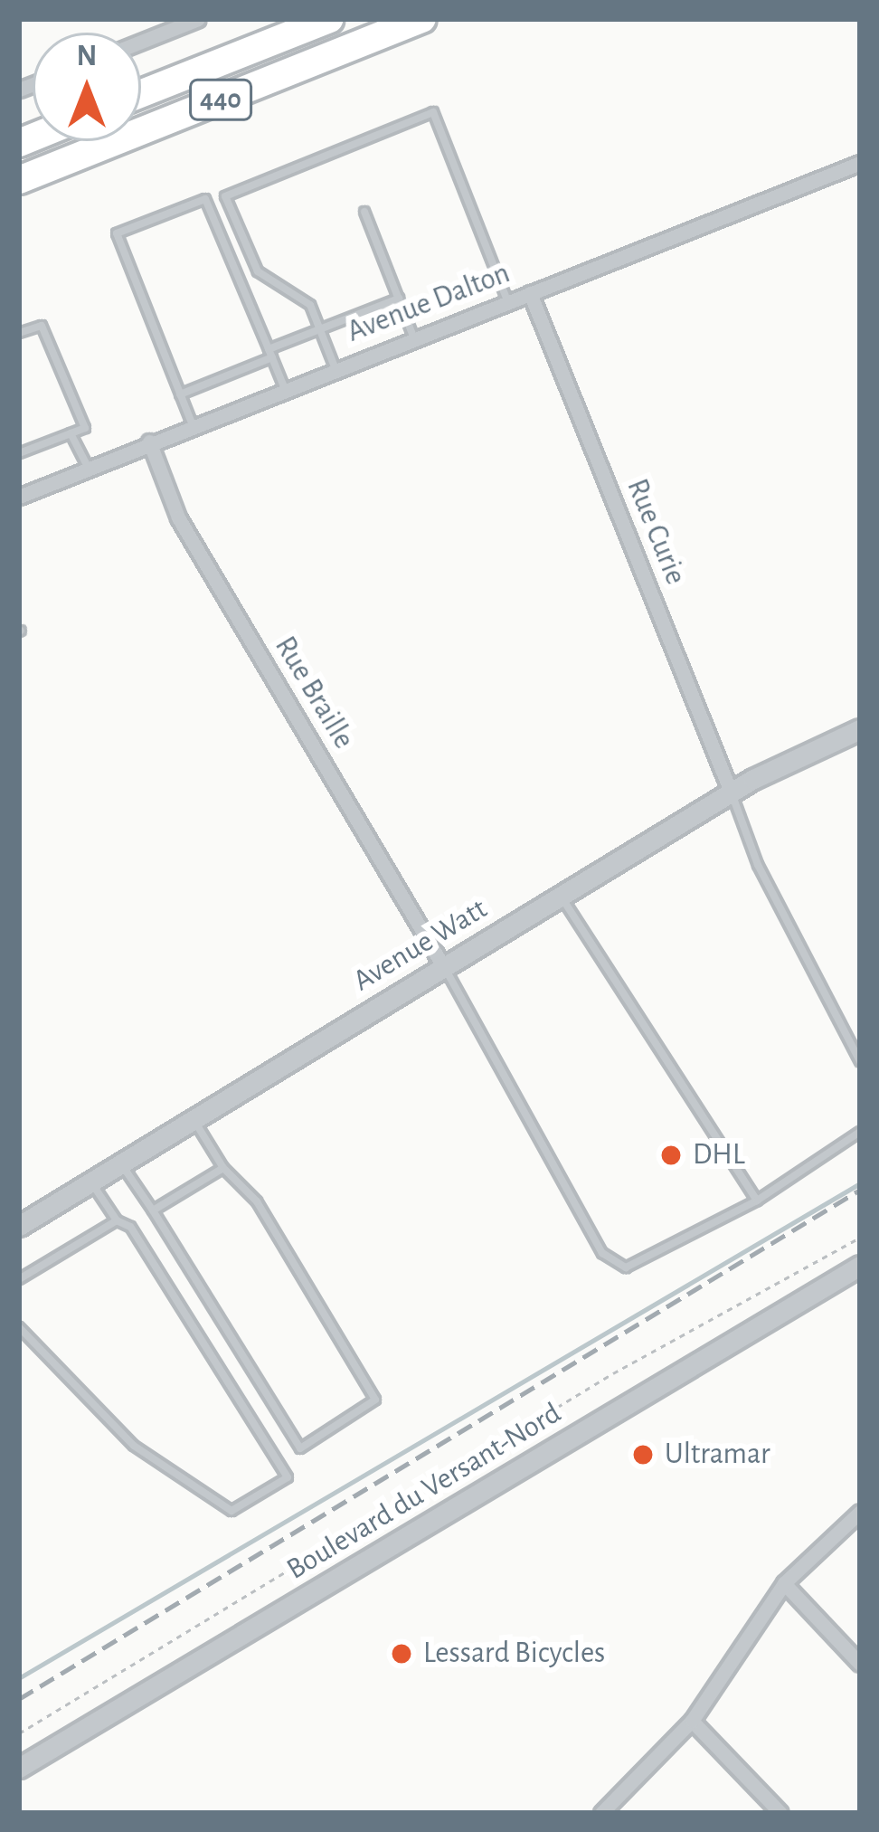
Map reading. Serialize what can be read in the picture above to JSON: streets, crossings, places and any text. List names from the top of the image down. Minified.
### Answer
{"streets":{"highway":["440"],"street":["Avenue Dalton","Rue Curie","Rue Braille","Avenue Watt","Boulevard du Versant-Nord"]},"crossings":[["Avenue Dalton","Rue Curie"],["Avenue Dalton","Rue Braille"],["Rue Curie","Avenue Watt"],["Rue Braille","Avenue Watt"]],"places":["DHL","Ultramar","Lessard Bicycles"],"north":"top"}
